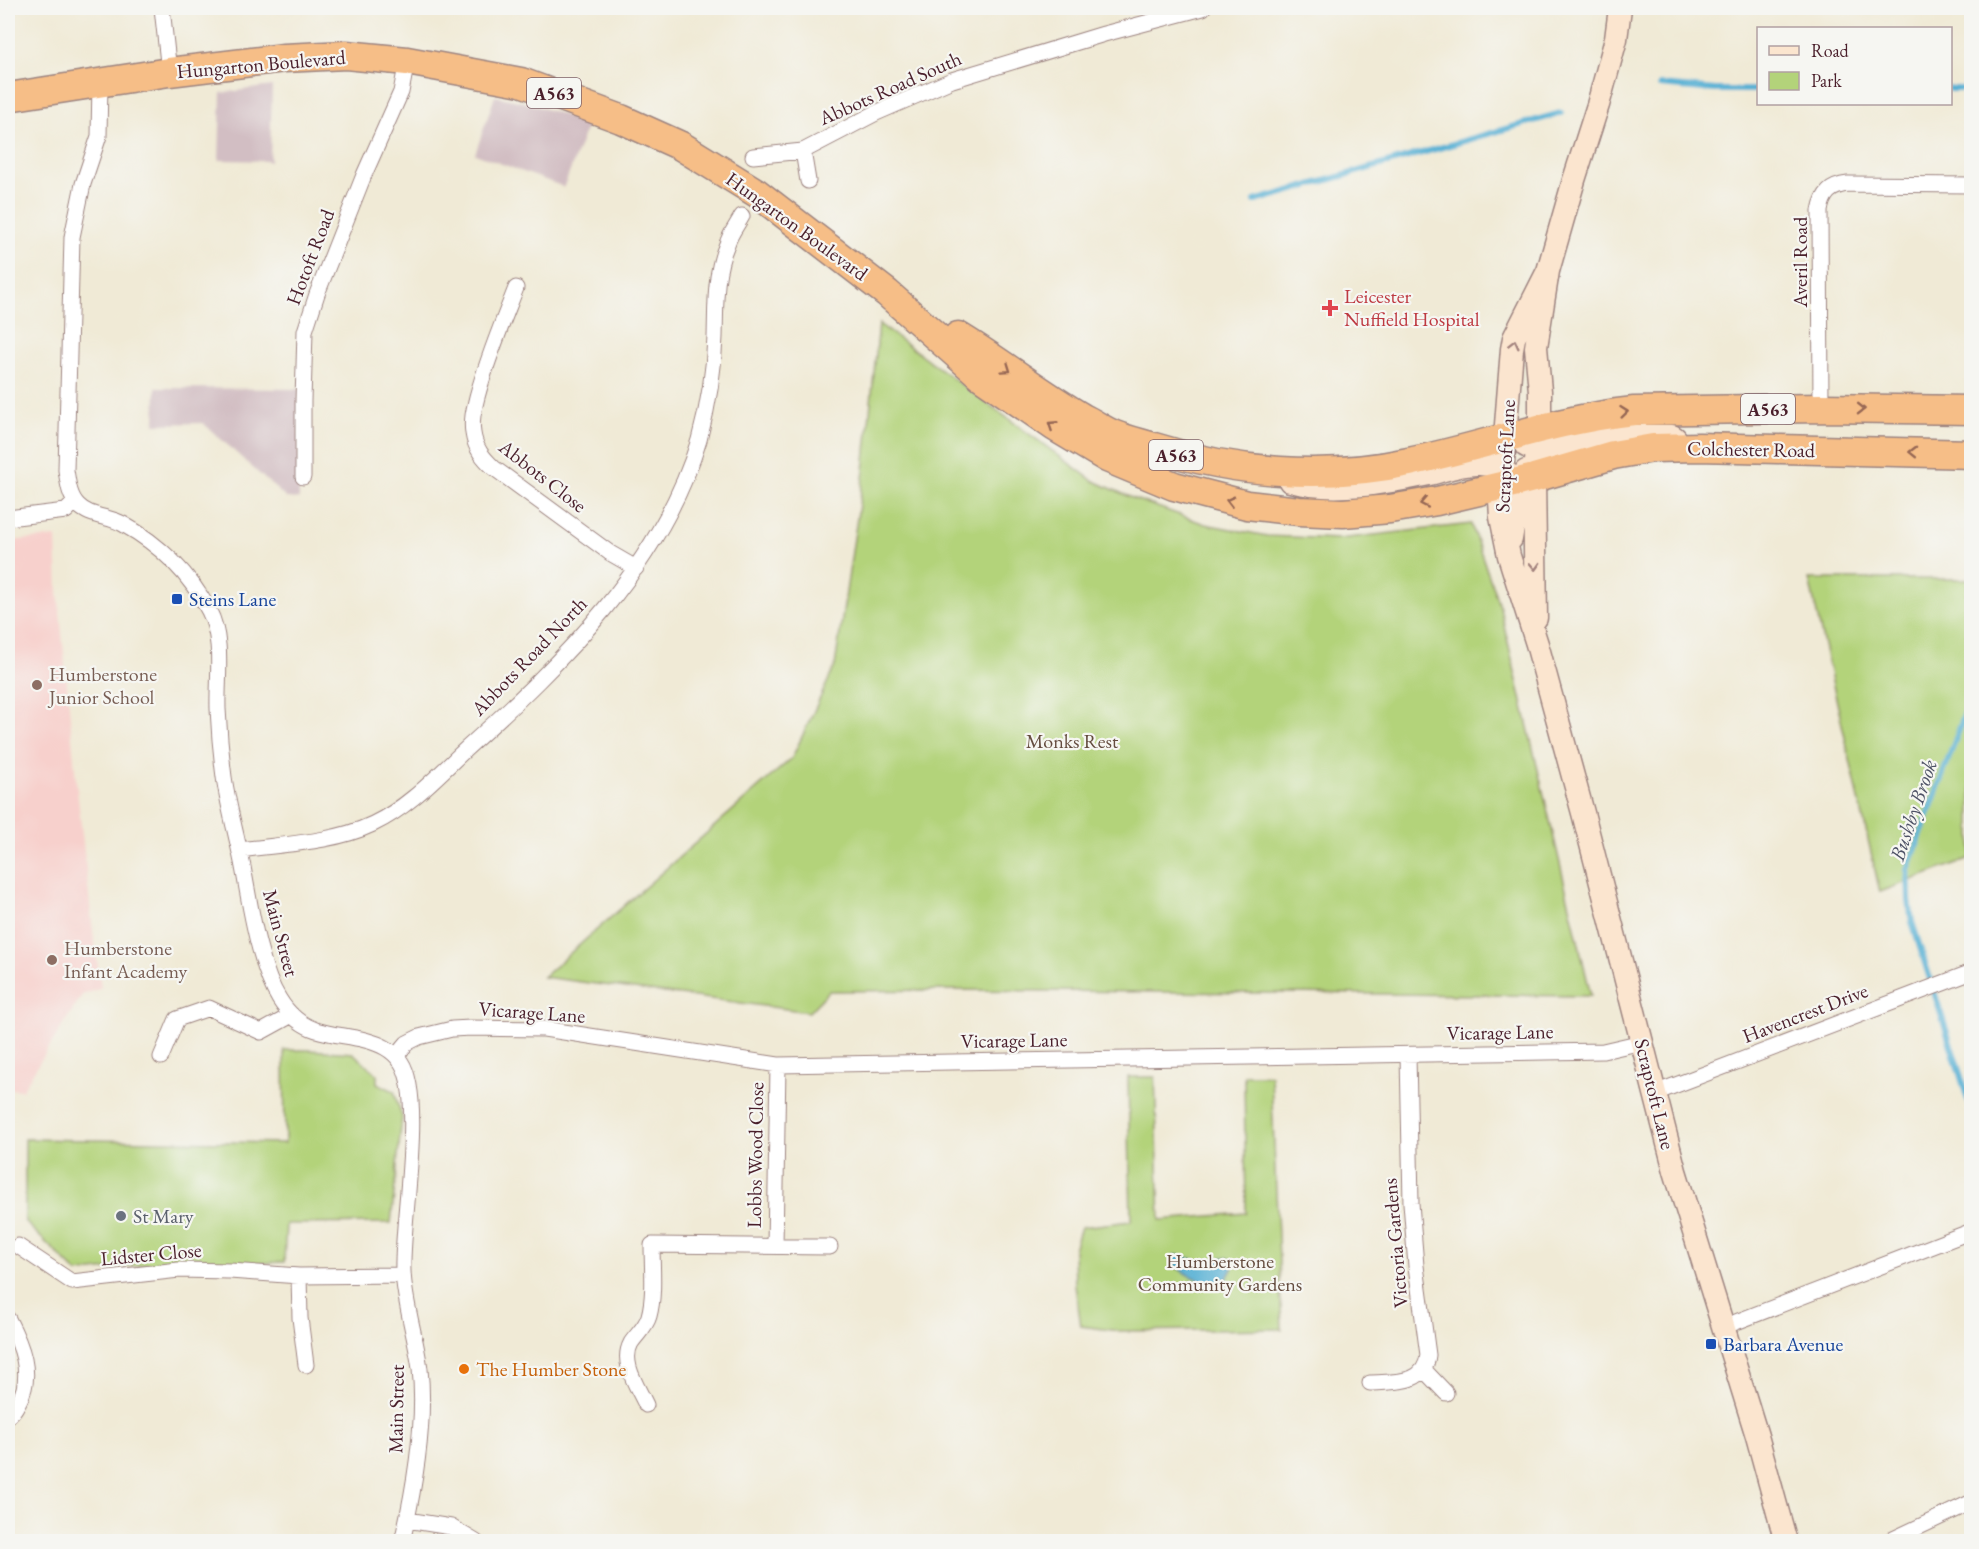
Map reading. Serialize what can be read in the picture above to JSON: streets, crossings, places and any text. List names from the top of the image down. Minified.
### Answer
{"streets":{"highway":["Hungarton Boulevard","A563","Colchester Road"],"street":["Abbots Road South","Hotoft Road","Averil Road","Scraptoft Lane","Abbots Close","Abbots Road North","Main Street","Vicarage Lane","Havencrest Drive","Lobbs Wood Close","Victoria Gardens","Lidster Close"]},"crossings":[["Hungarton Boulevard","Hotoft Road"],["Hungarton Boulevard","Colchester Road"],["Hungarton Boulevard","Scraptoft Lane"],["Averil Road","Colchester Road"],["Colchester Road","Scraptoft Lane"],["Scraptoft Lane","Vicarage Lane"],["Scraptoft Lane","Havencrest Drive"],["Abbots Close","Abbots Road North"],["Abbots Road North","Main Street"],["Main Street","Vicarage Lane"],["Main Street","Lidster Close"],["Vicarage Lane","Lobbs Wood Close"],["Vicarage Lane","Victoria Gardens"]],"water":["Bushby Brook"],"parks":["Monks Rest","Humberstone Community Gardens"],"places":{"health":["Leicester Nuffield Hospital"],"transit":["Steins Lane","Barbara Avenue"],"other":["Humberstone Junior School","Humberstone Infant Academy","St Mary","The Humber Stone"]},"legend":["Road","Park"]}
